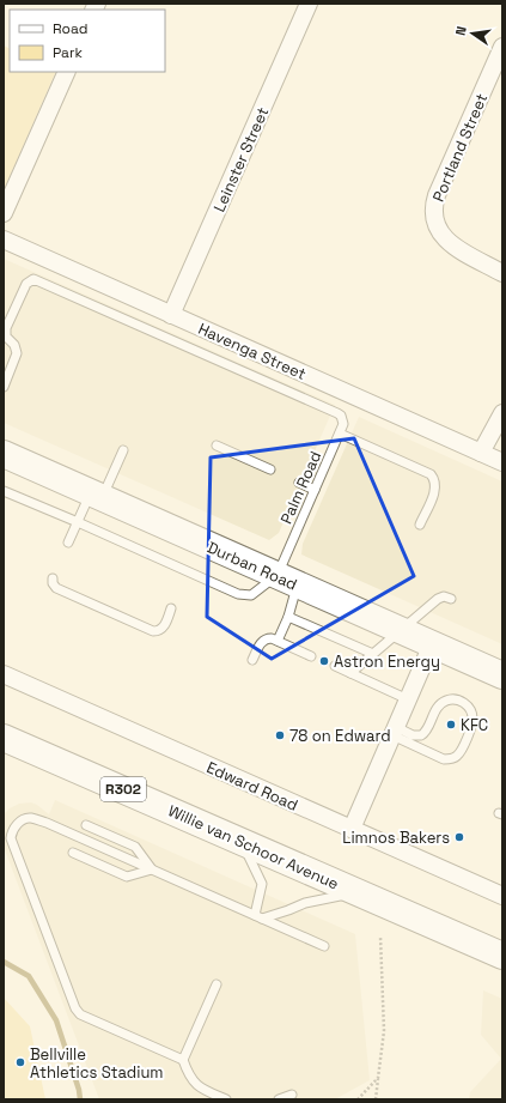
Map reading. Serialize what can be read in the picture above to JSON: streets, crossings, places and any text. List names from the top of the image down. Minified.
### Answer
{"streets":{"main road":["Durban Road","R302","Willie van Schoor Avenue"],"street":["Portland Street","Leinster Street","Havenga Street","Edward Road"],"lane":["Palm Road"]},"crossings":[["Leinster Street","Havenga Street"],["Palm Road","Durban Road"]],"places":["Astron Energy","KFC","78 on Edward","Limnos Bakers","Bellville Athletics Stadium"],"legend":["Road","Park"],"north":"left"}
